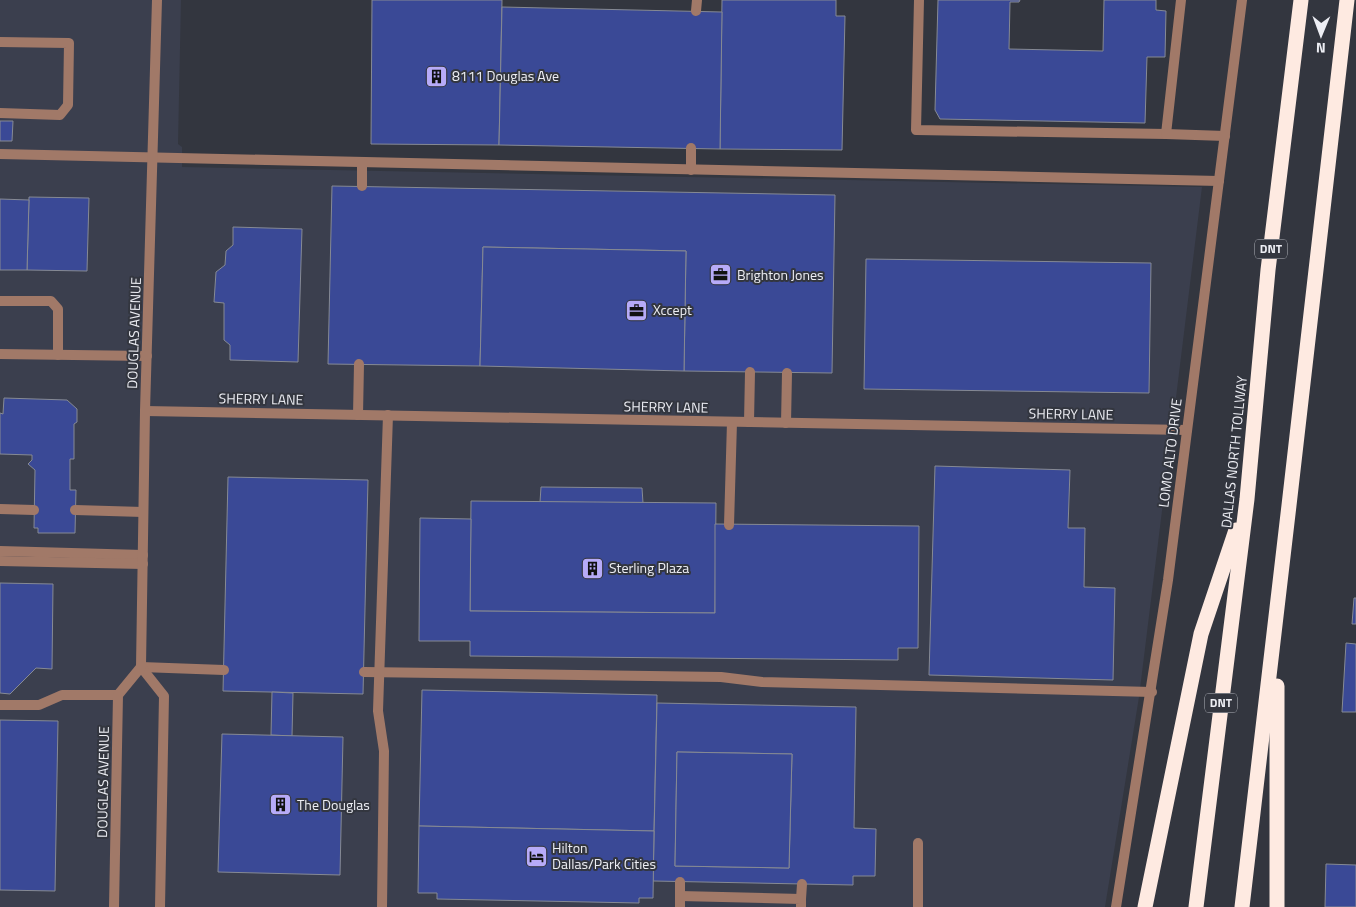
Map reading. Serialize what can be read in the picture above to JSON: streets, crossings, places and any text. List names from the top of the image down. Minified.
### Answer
{"streets":{"highway":["DNT","DALLAS NORTH TOLLWAY"],"street":["DOUGLAS AVENUE","SHERRY LANE","LOMO ALTO DRIVE"]},"crossings":[["DOUGLAS AVENUE","SHERRY LANE"],["SHERRY LANE","LOMO ALTO DRIVE"]],"places":{"building":["8111 Douglas Ave","Sterling Plaza","The Douglas"],"office":["Brighton Jones","Xccept"],"hotel":["Hilton Dallas/Park Cities"]},"north":"bottom"}
